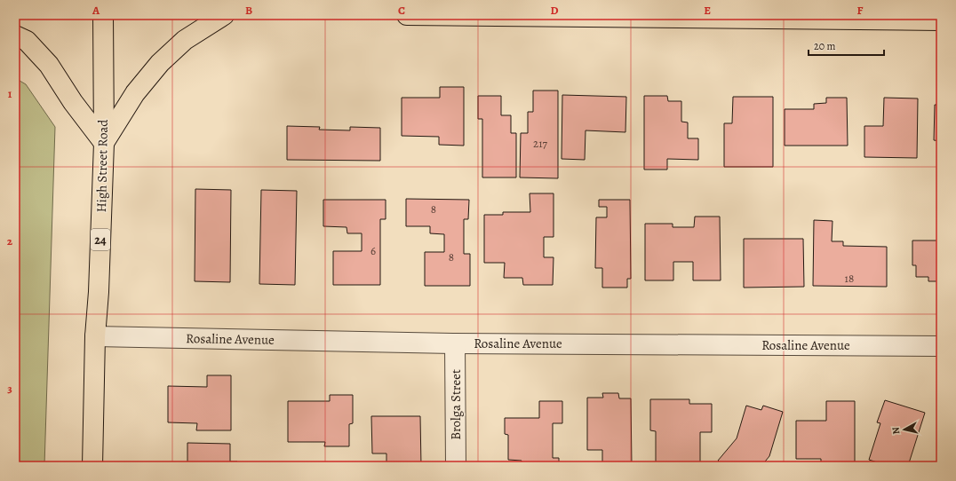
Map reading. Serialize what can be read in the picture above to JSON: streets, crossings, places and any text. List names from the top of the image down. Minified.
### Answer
{"streets":{"main road":["High Street Road","24"],"street":["Rosaline Avenue","Brolga Street"]},"crossings":[["High Street Road","Rosaline Avenue"],["Rosaline Avenue","Brolga Street"]],"house_numbers":["217","8","6","8","18"],"scale_bar":"20 m","north":"left","grid":{"columns":["A","B","C","D","E","F"],"rows":["1","2","3"]}}
